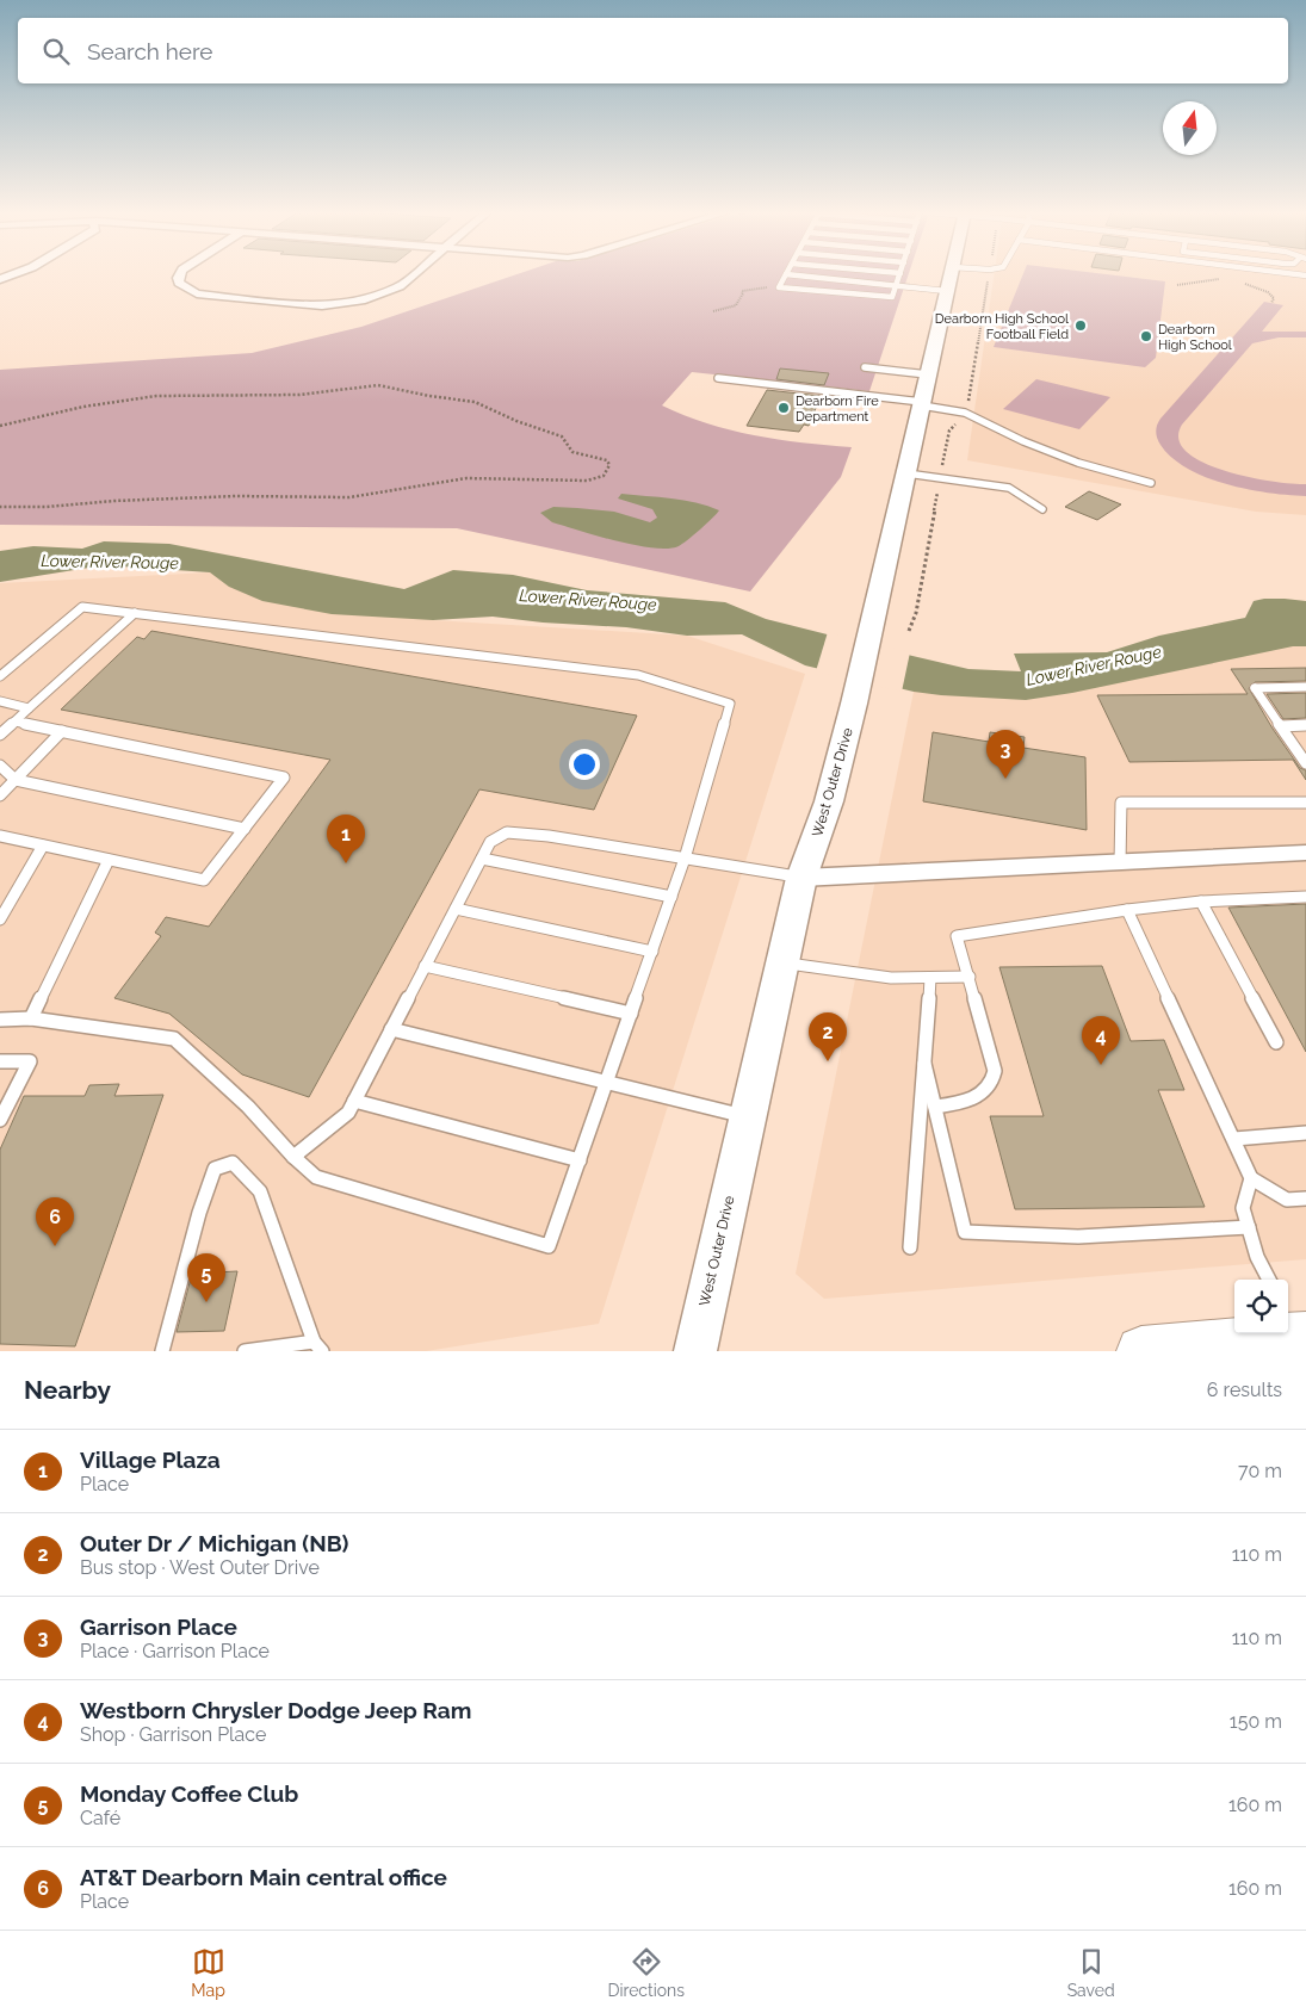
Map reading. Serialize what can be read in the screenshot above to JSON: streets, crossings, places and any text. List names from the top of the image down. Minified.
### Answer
{"streets":{"main road":["West Outer Drive"]},"water":["Lower River Rouge"],"places":["Dearborn High School Football Field","Dearborn High School","Dearborn Fire Department"],"north":"top","page":{"search":"Search here","pins":["3","1","2","4","6","5"],"heading":["Nearby","6 results"],"list":[{"mark":"1","name":"Village Plaza","note":"Place","value":"70 m"},{"mark":"2","name":"Outer Dr / Michigan (NB)","note":"Bus stop · West Outer Drive","value":"110 m"},{"mark":"3","name":"Garrison Place","note":"Place · Garrison Place","value":"110 m"},{"mark":"4","name":"Westborn Chrysler Dodge Jeep Ram","note":"Shop · Garrison Place","value":"150 m"},{"mark":"5","name":"Monday Coffee Club","note":"Café","value":"160 m"},{"mark":"6","name":"AT&T Dearborn Main central office","note":"Place","value":"160 m"}],"nav":["Map","Directions","Saved"]}}
